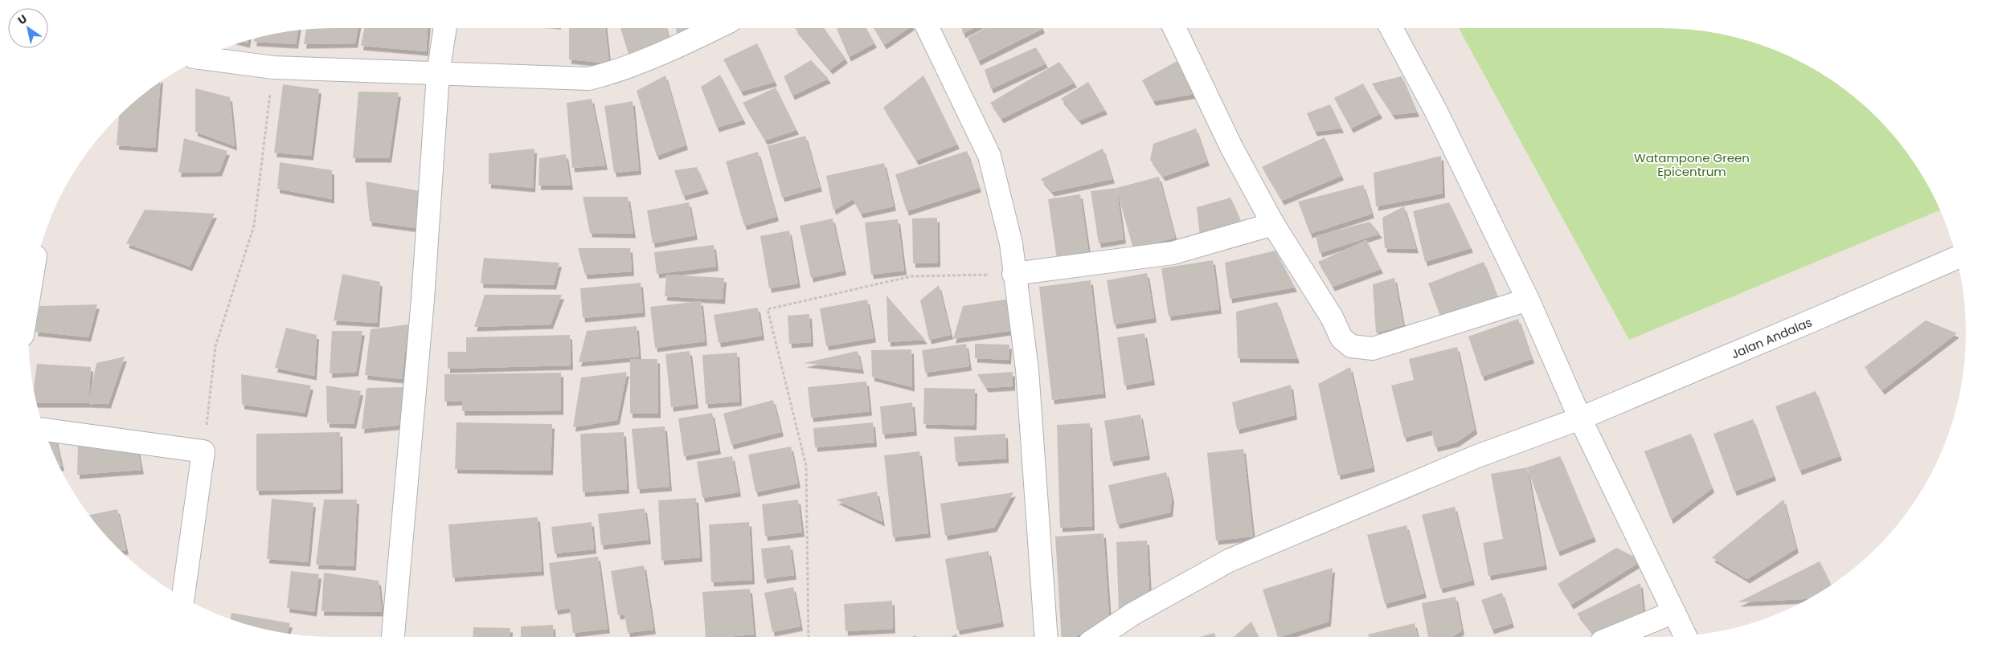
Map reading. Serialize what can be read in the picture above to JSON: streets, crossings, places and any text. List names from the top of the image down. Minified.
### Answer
{"streets":{"street":["Jalan Andalas"]},"parks":["Watampone Green Epicentrum"],"north":"top left"}
